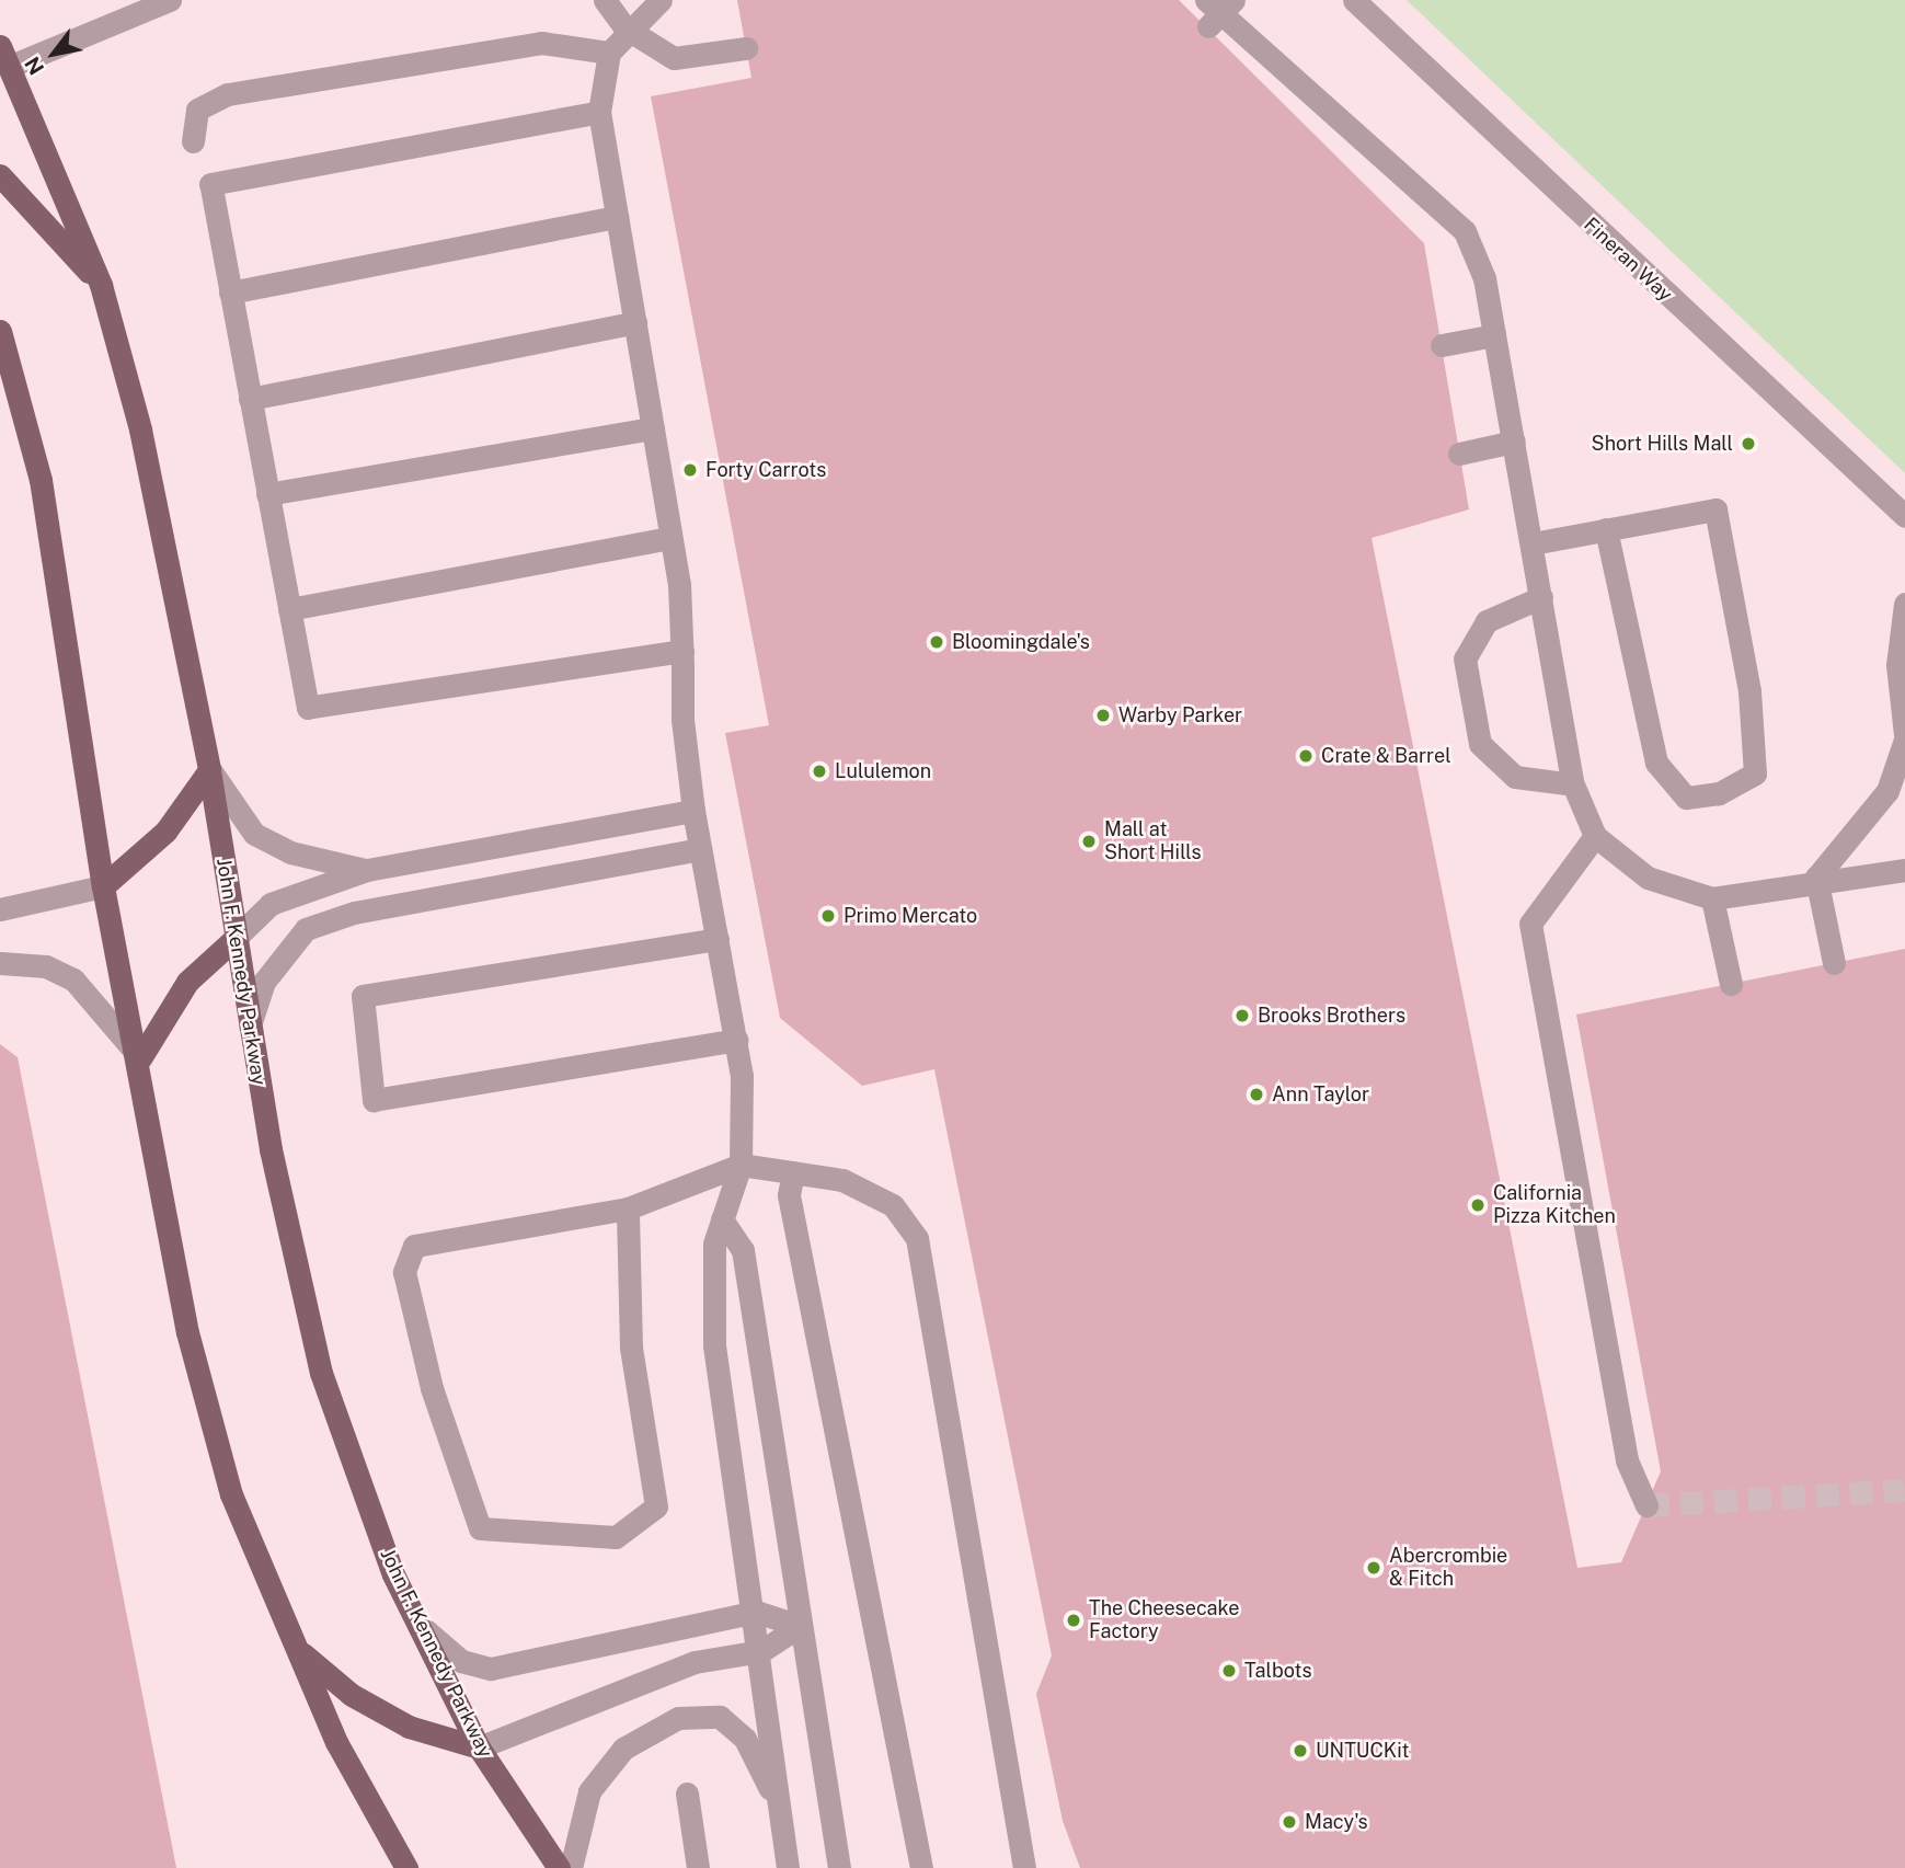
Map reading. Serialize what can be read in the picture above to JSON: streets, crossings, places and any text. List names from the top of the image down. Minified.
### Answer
{"streets":{"main road":["John F. Kennedy Parkway"],"street":["Fineran Way"]},"places":["Short Hills Mall","Forty Carrots","Bloomingdale's","Warby Parker","Crate & Barrel","Lululemon","Mall at Short Hills","Primo Mercato","Brooks Brothers","Ann Taylor","California Pizza Kitchen","Abercrombie & Fitch","The Cheesecake Factory","Talbots","UNTUCKit","Macy's"],"north":"bottom left"}
